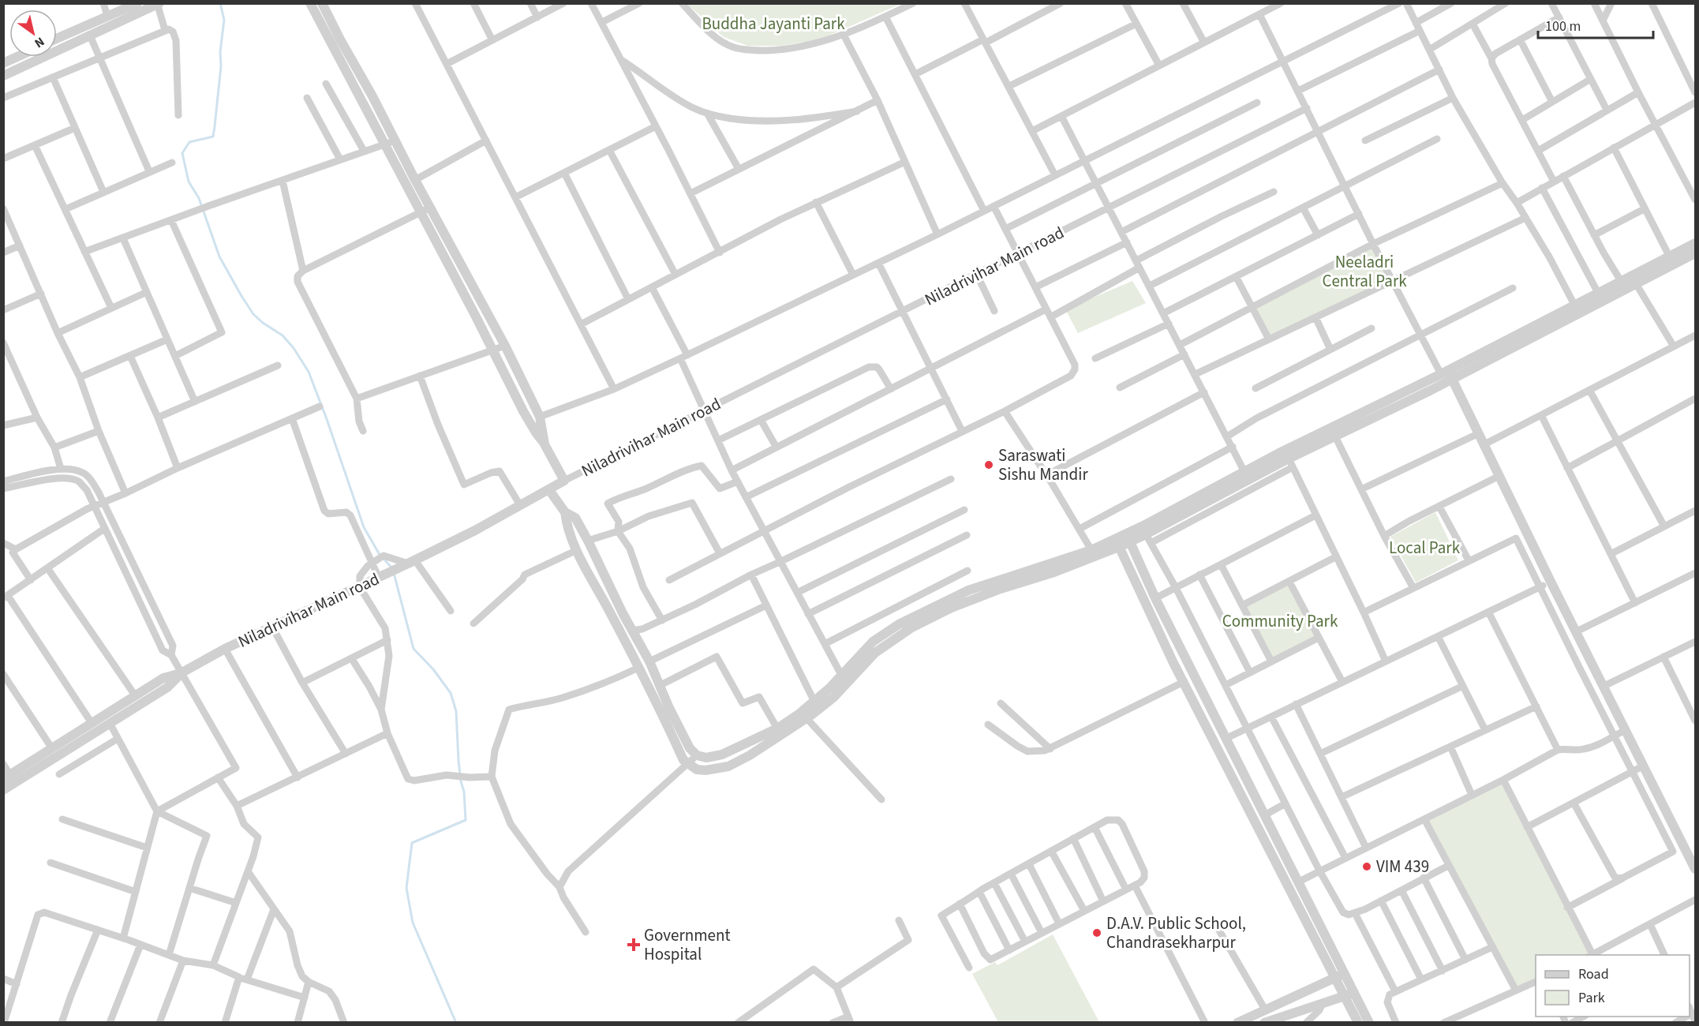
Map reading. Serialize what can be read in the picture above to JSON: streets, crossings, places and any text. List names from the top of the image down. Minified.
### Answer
{"streets":{"street":["Niladrivihar Main road"]},"parks":["Buddha Jayanti Park","Neeladri Central Park","Local Park","Community Park"],"places":{"other":["Saraswati Sishu Mandir","VIM 439","D.A.V. Public School, Chandrasekharpur"],"health":["Government Hospital"]},"legend":["Road","Park"],"scale_bar":"100 m","north":"bottom right"}
